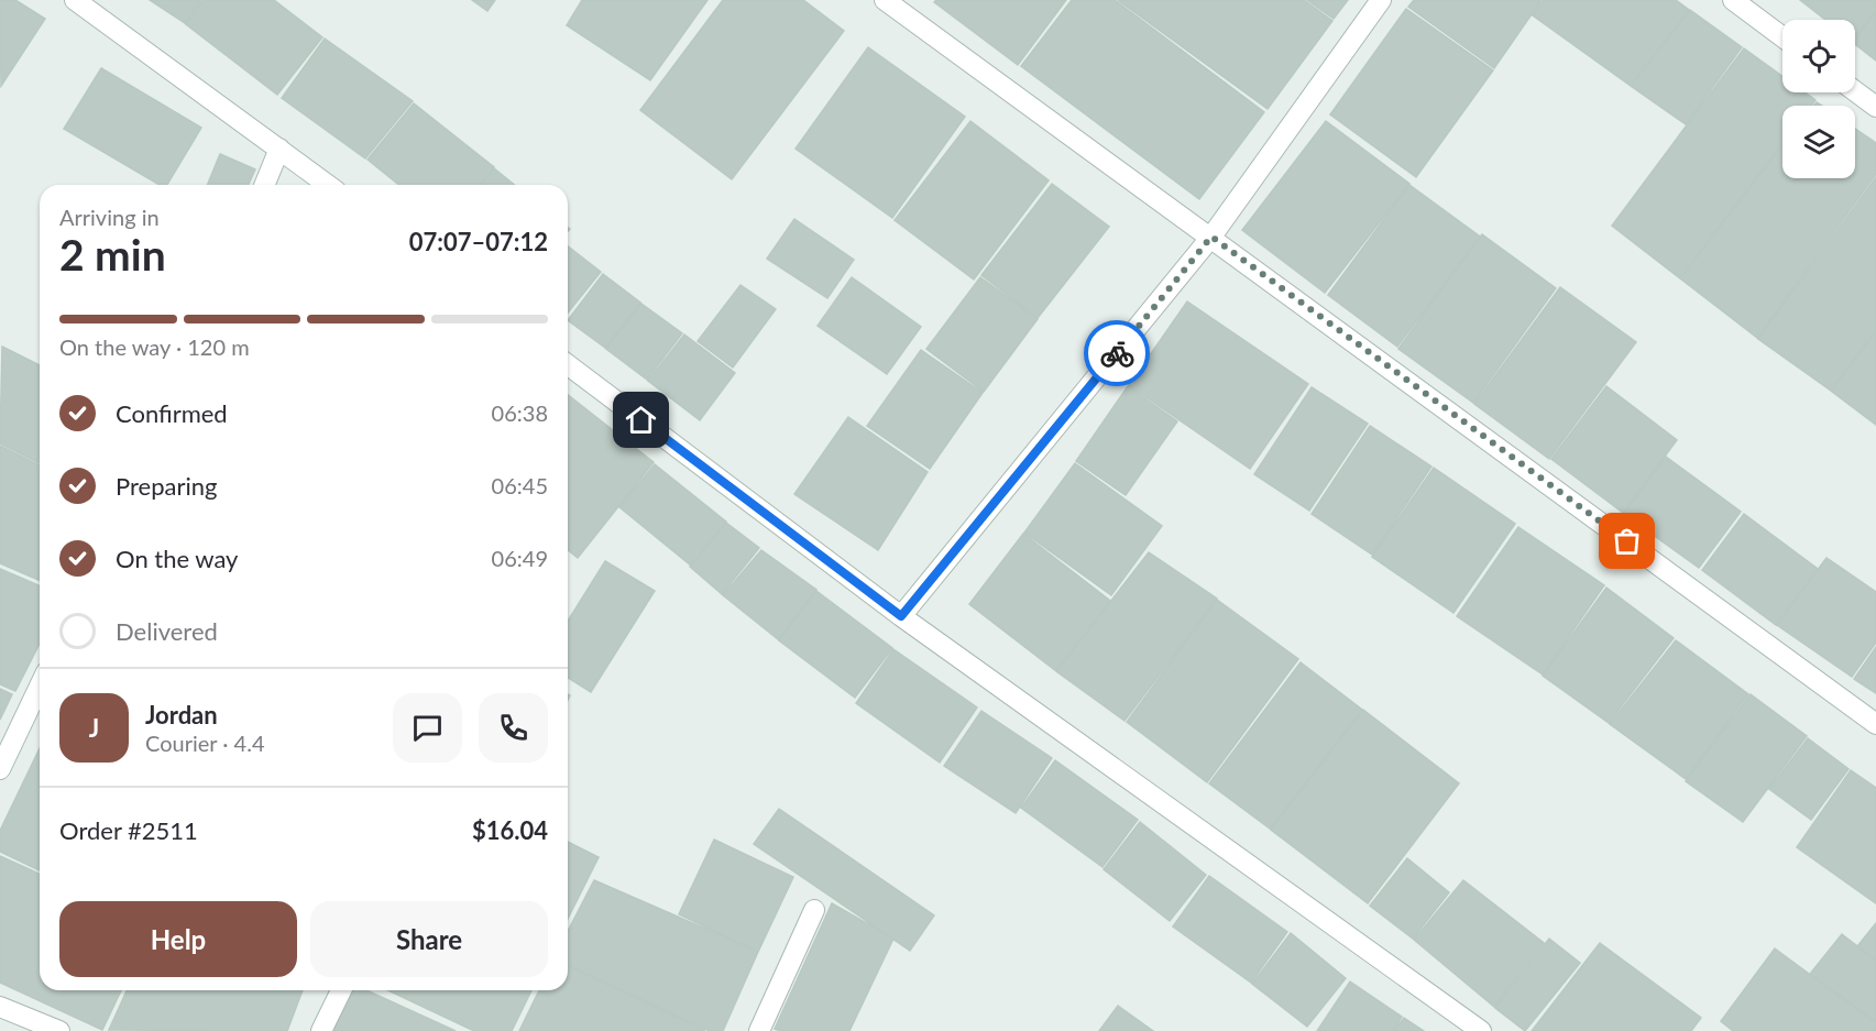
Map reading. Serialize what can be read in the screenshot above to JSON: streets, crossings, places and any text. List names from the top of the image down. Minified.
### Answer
{"page":{"heading":["2 min","Arriving in","07:07–07:12"],"panel":["Jordan","Courier · 4.4","Order #2511","$16.04"],"bar":"On the way · 120 m","list":[["Confirmed","06:38"],["Preparing","06:45"],["On the way","06:49"],"Delivered"],"round":"J","buttons":["Help","Share"]}}
